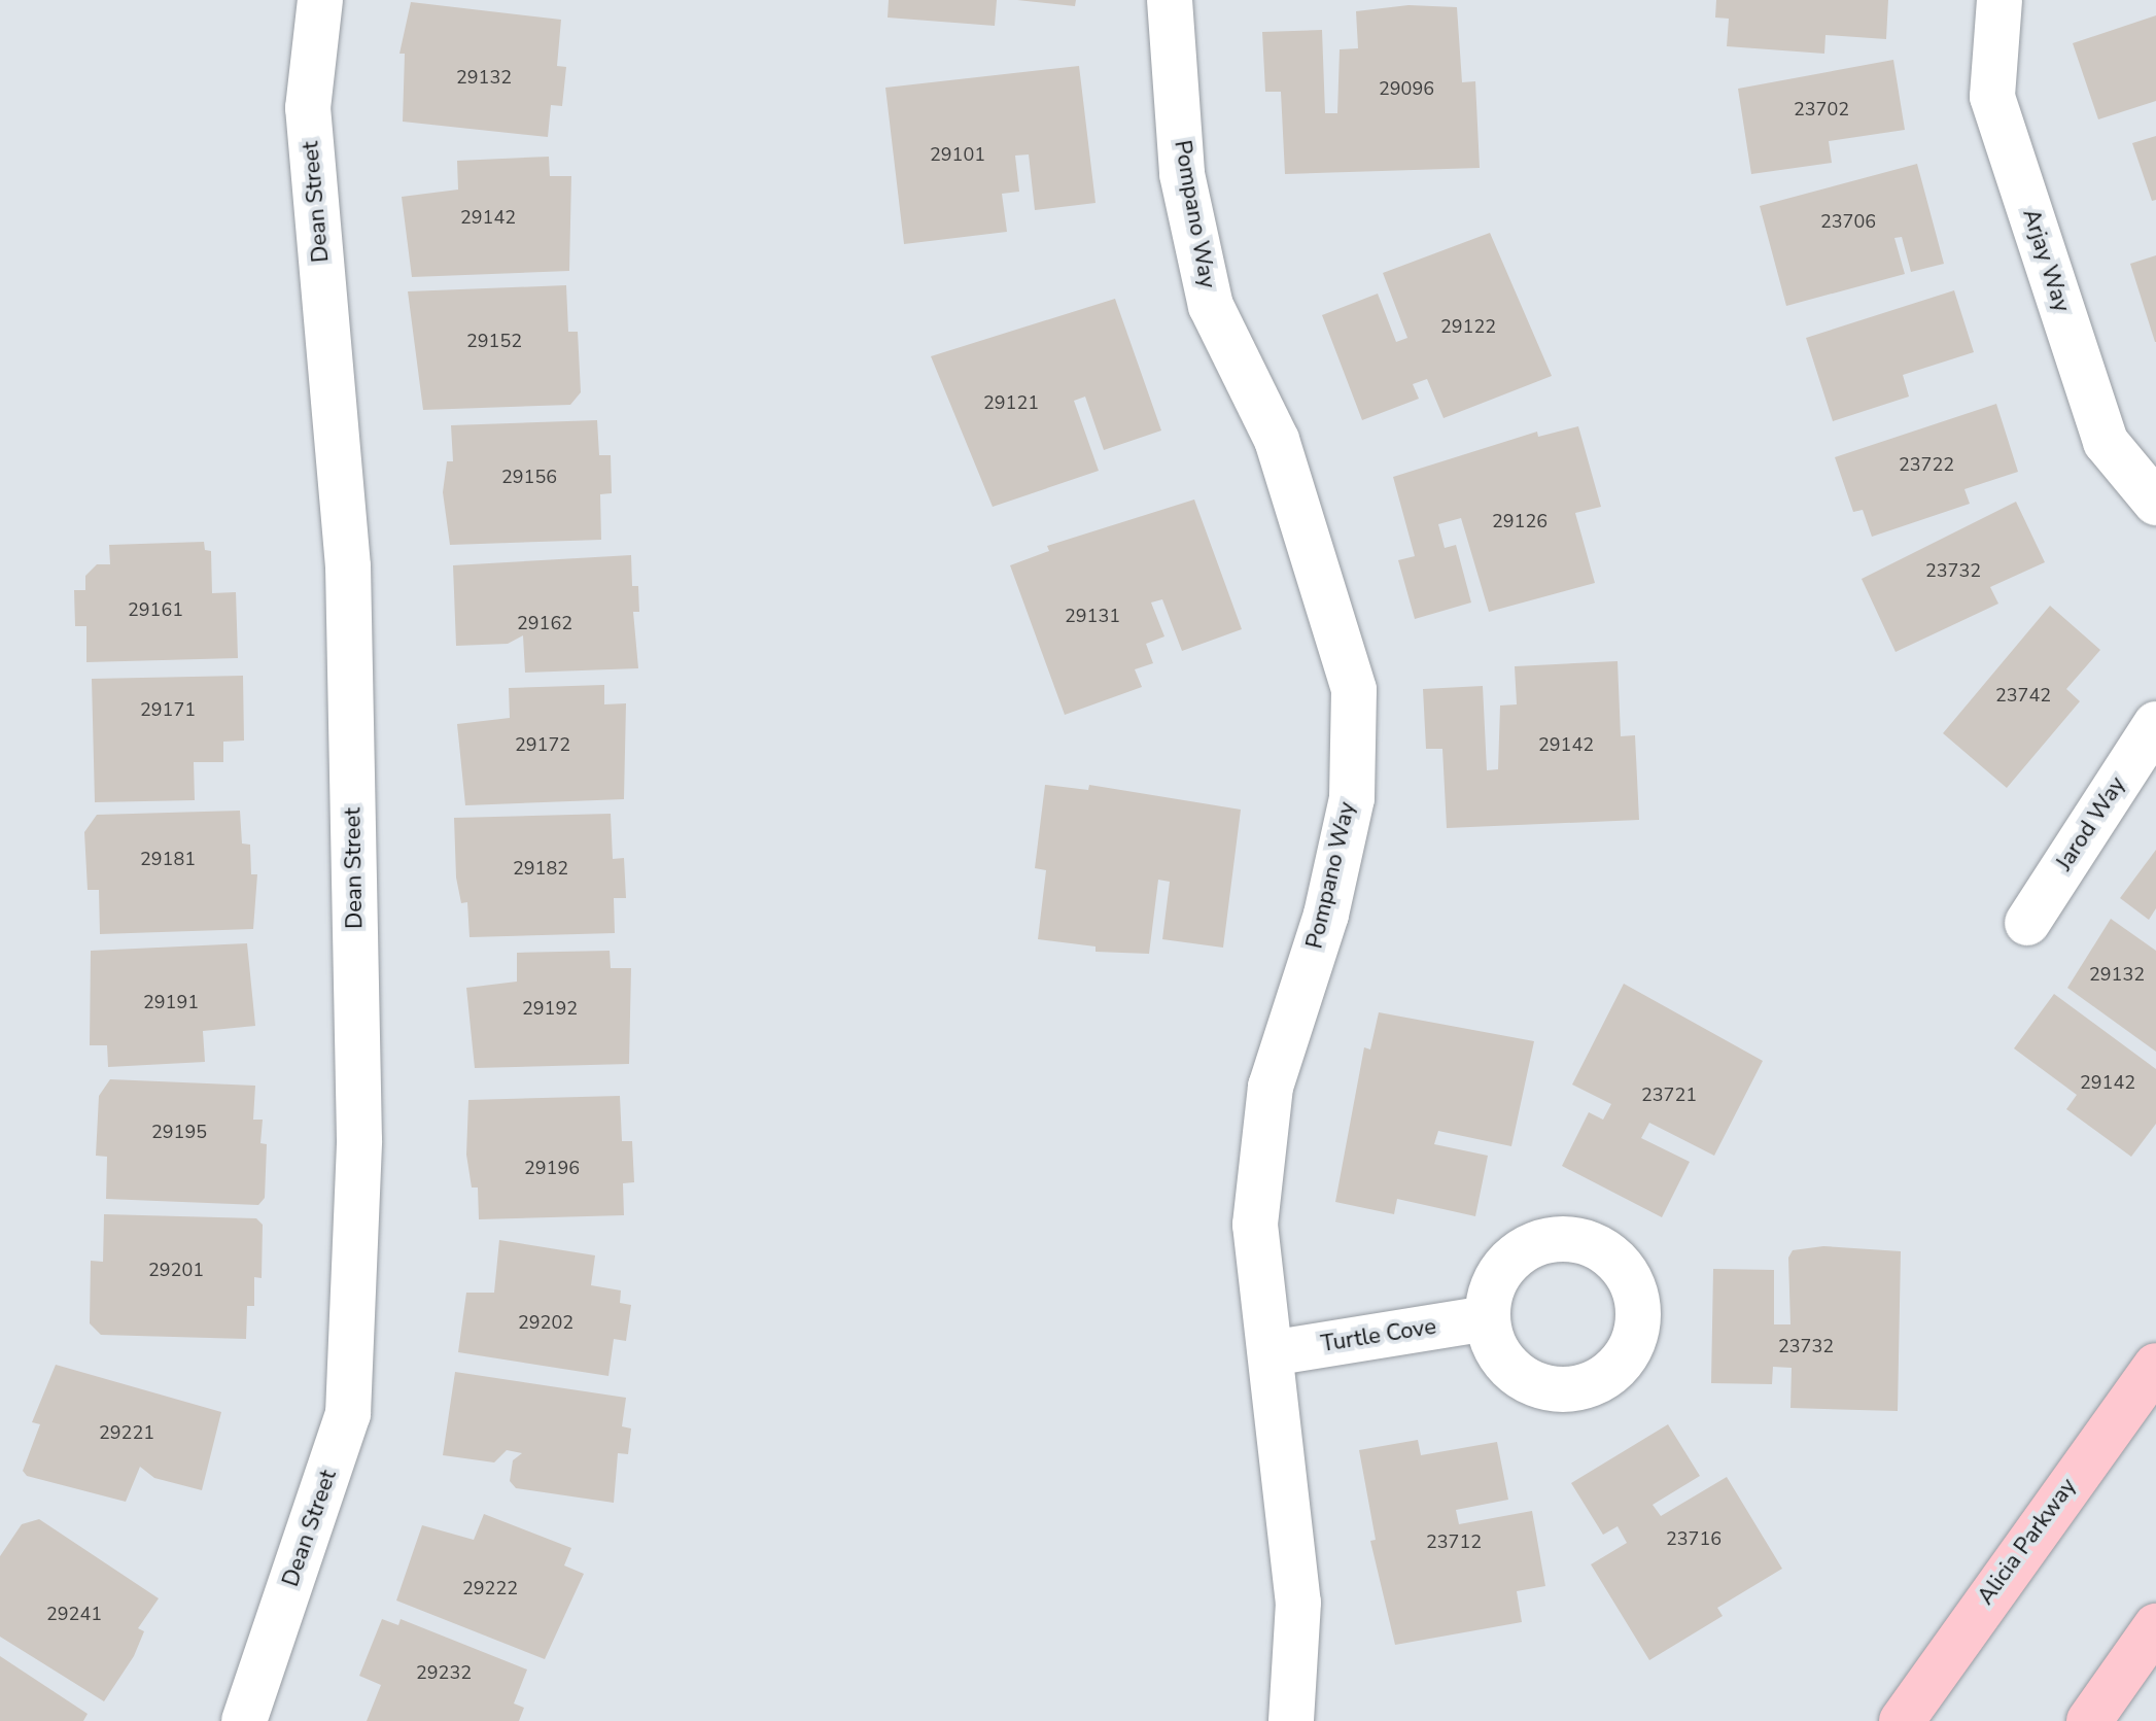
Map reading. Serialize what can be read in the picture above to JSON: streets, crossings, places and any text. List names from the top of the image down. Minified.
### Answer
{"streets":{"main road":["Alicia Parkway"],"street":["Dean Street","Pompano Way","Arjay Way","Jarod Way","Turtle Cove"]},"crossings":[["Pompano Way","Turtle Cove"]],"house_numbers":["29132","29096","23702","29101","29142","23706","29122","29152","29121","23722","29156","29126","23732","29161","29131","29162","23742","29171","29172","29142","29181","29182","29132","29191","29192","29142","23721","29195","29196","29201","29202","23732","29221","23716","23712","29222","29241","29232"]}
